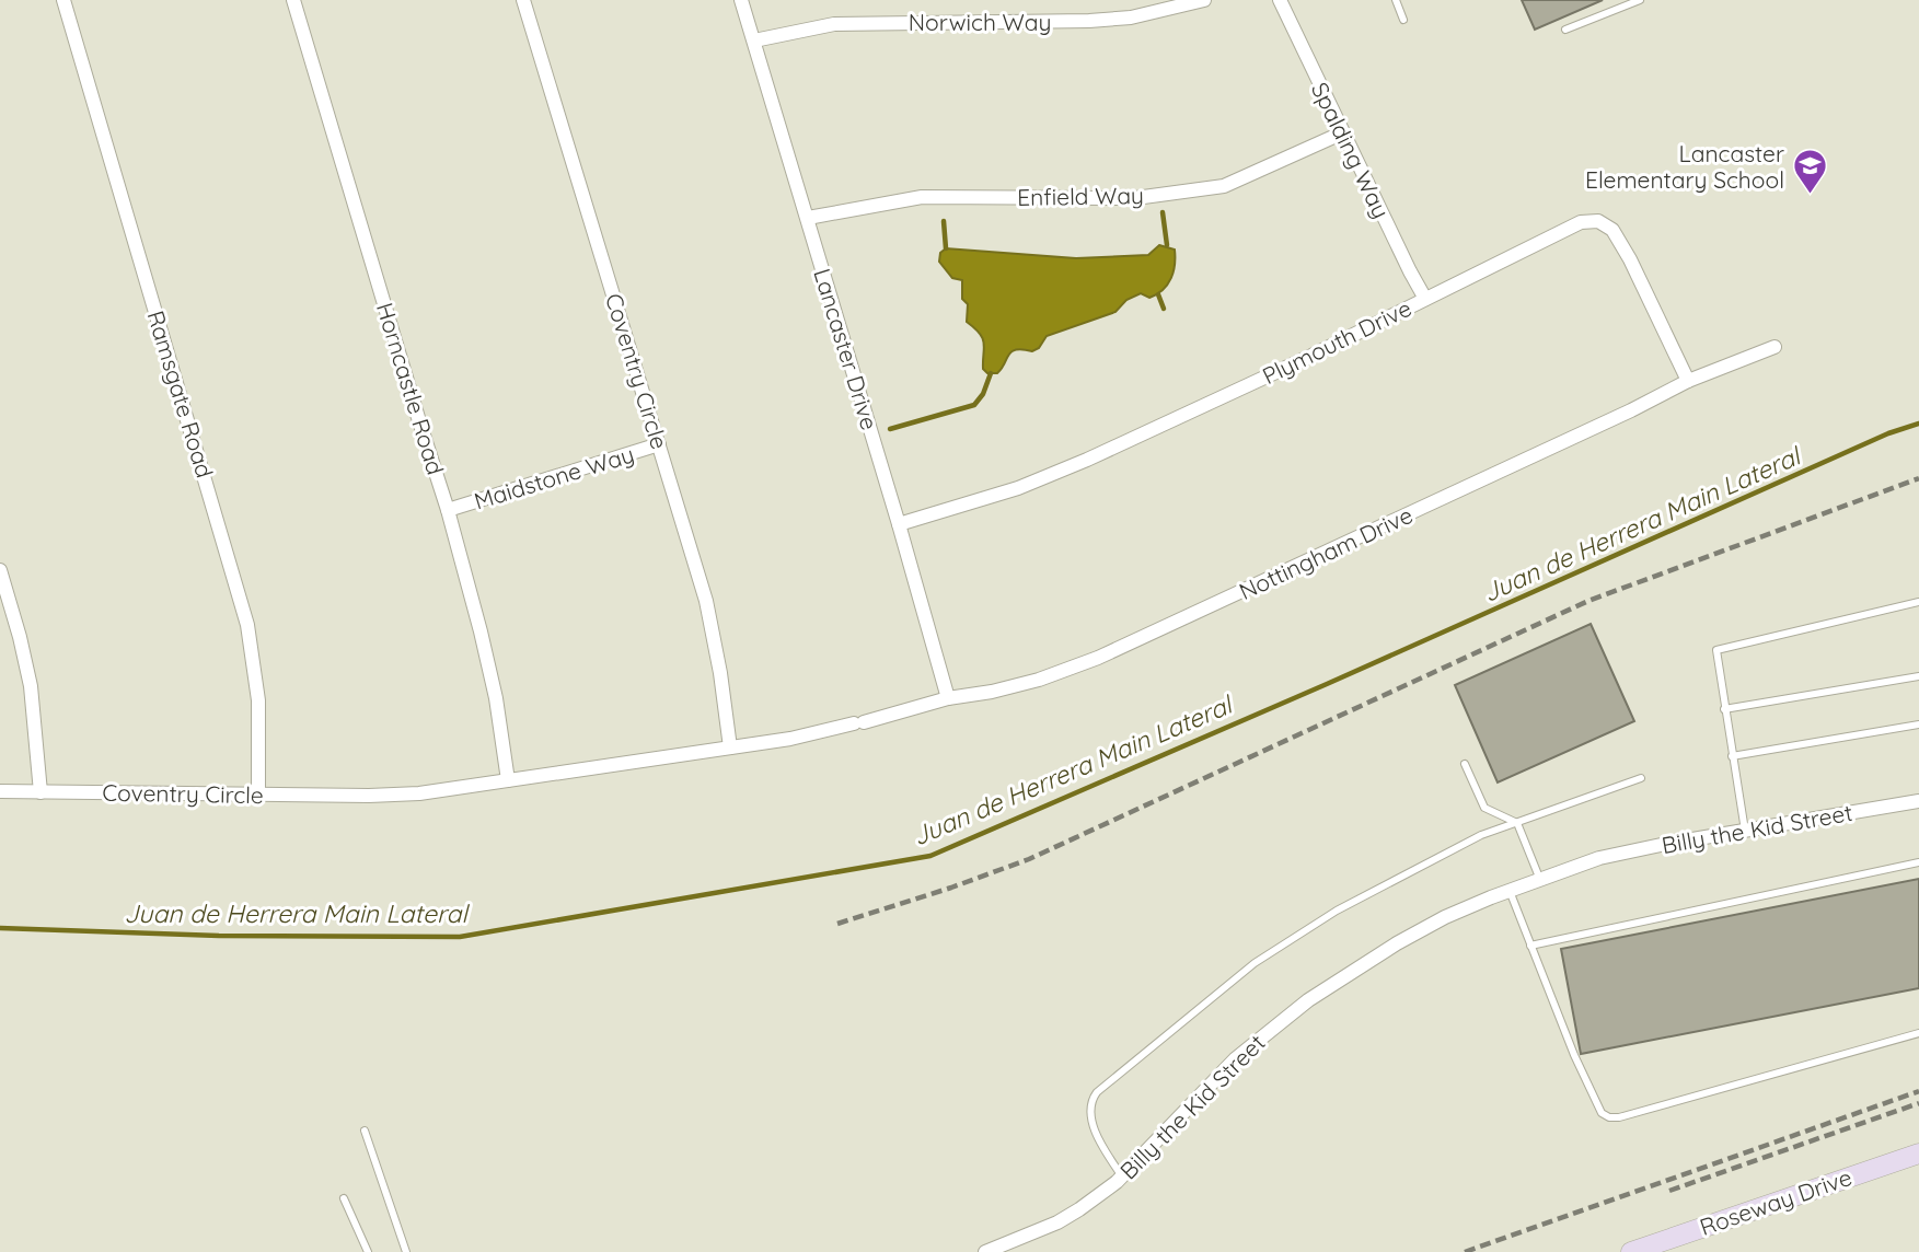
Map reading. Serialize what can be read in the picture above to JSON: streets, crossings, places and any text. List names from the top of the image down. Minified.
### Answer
{"streets":{"street":["Norwich Way","Spalding Way","Enfield Way","Plymouth Drive","Lancaster Drive","Coventry Circle","Horncastle Road","Ramsgate Road","Maidstone Way","Nottingham Drive","Billy the Kid Street","Roseway Drive"]},"crossings":[["Norwich Way","Lancaster Drive"],["Spalding Way","Enfield Way"],["Spalding Way","Plymouth Drive"],["Enfield Way","Lancaster Drive"],["Plymouth Drive","Lancaster Drive"],["Plymouth Drive","Nottingham Drive"],["Lancaster Drive","Nottingham Drive"],["Coventry Circle","Horncastle Road"],["Coventry Circle","Ramsgate Road"],["Coventry Circle","Maidstone Way"],["Coventry Circle","Nottingham Drive"],["Horncastle Road","Maidstone Way"]],"water":["Juan de Herrera Main Lateral"],"places":{"school or university":["Lancaster Elementary School"]}}
